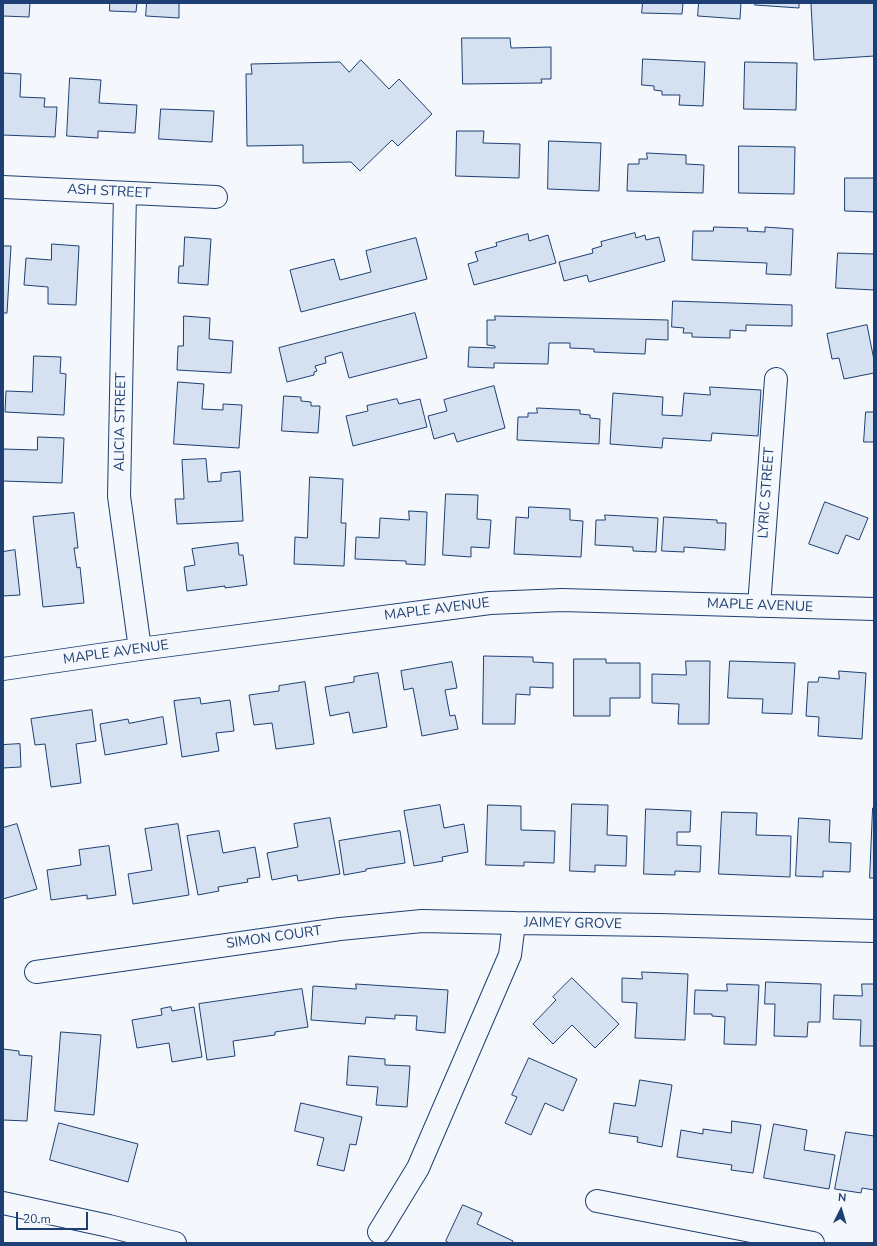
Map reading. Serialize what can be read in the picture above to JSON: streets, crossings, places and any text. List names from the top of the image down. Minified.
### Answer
{"streets":{"street":["ASH STREET","ALICIA STREET","LYRIC STREET","MAPLE AVENUE","JAIMEY GROVE","SIMON COURT"]},"crossings":[["ASH STREET","ALICIA STREET"],["ALICIA STREET","MAPLE AVENUE"],["LYRIC STREET","MAPLE AVENUE"],["JAIMEY GROVE","SIMON COURT"]],"scale_bar":"20 m","north":"top"}
